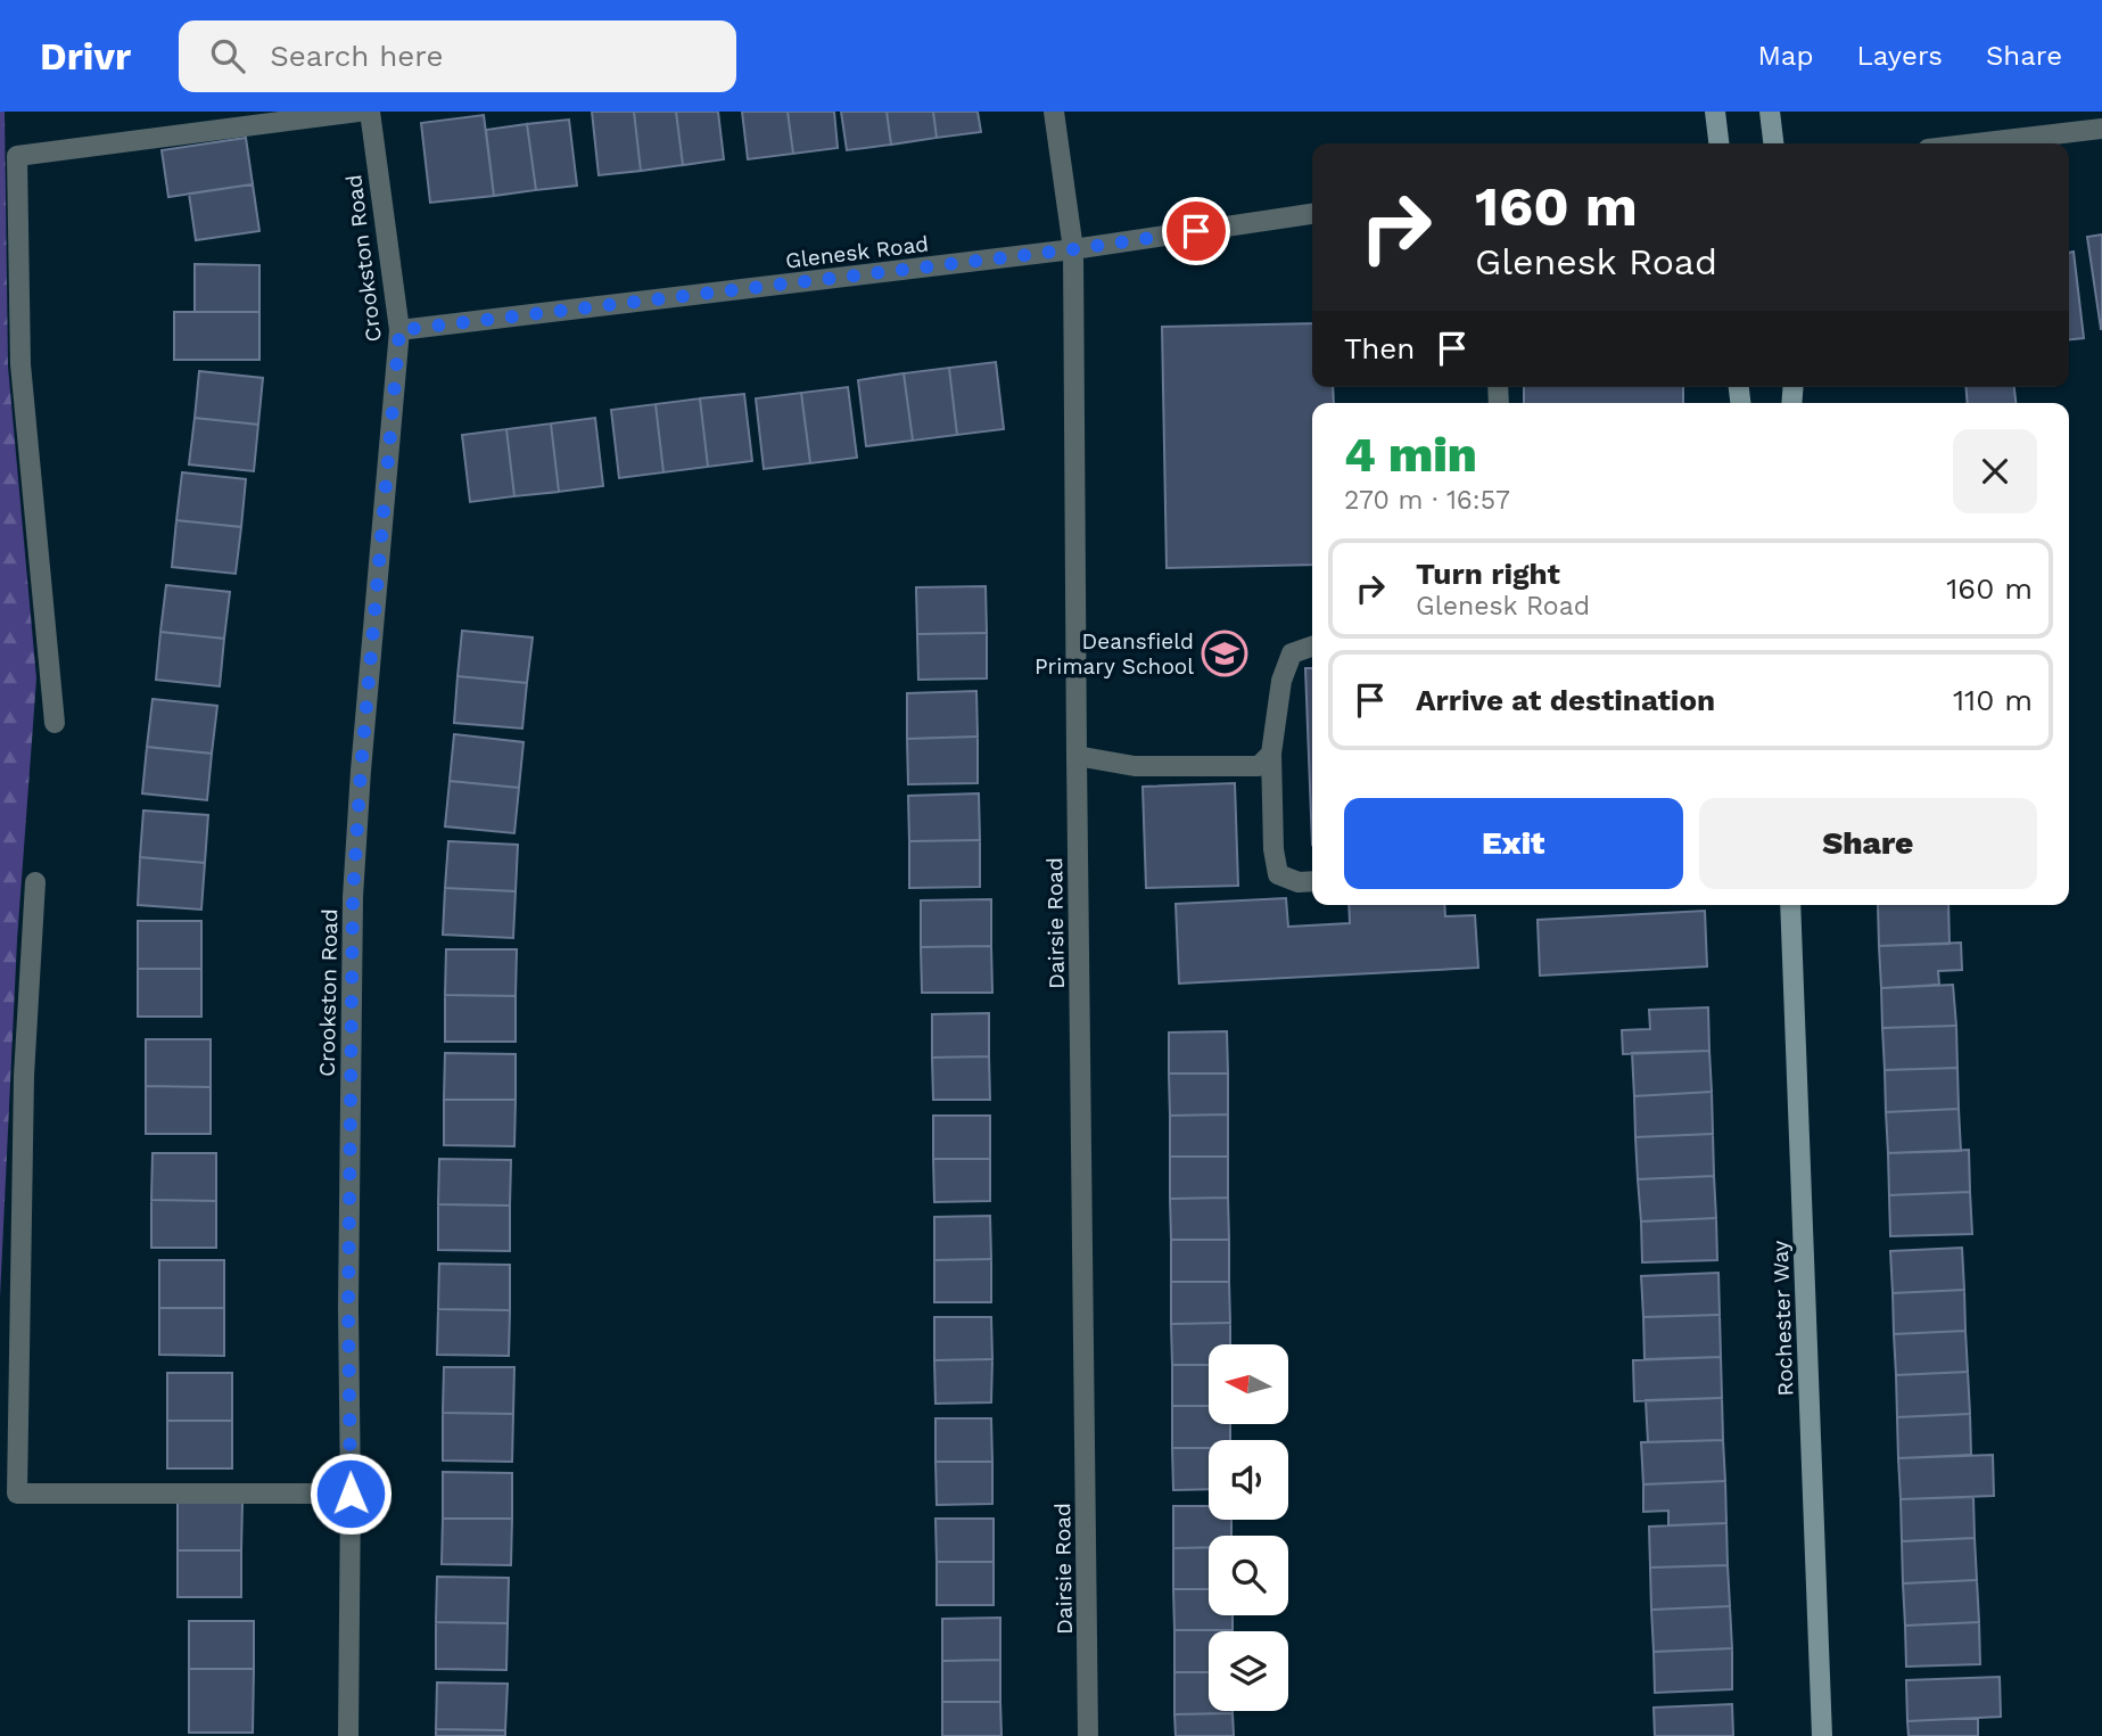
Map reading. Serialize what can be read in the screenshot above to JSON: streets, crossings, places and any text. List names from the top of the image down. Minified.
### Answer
{"streets":{"street":["Glenesk Road","Crookston Road","Dairsie Road","Rochester Way"]},"crossings":[["Glenesk Road","Crookston Road"],["Glenesk Road","Dairsie Road"]],"places":{"school or university":["Deansfield Primary School"]},"north":"left","page":{"header":"Drivr","search":"Search here","nav":["Map","Layers","Share"],"turn":["160 m","Glenesk Road"],"then":"Then","heading":["4 min","270 m · 16:57"],"list":[{"name":"Turn right","note":"Glenesk Road","value":"160 m"},{"name":"Arrive at destination","value":"110 m"}],"buttons":["Exit","Share"]}}
